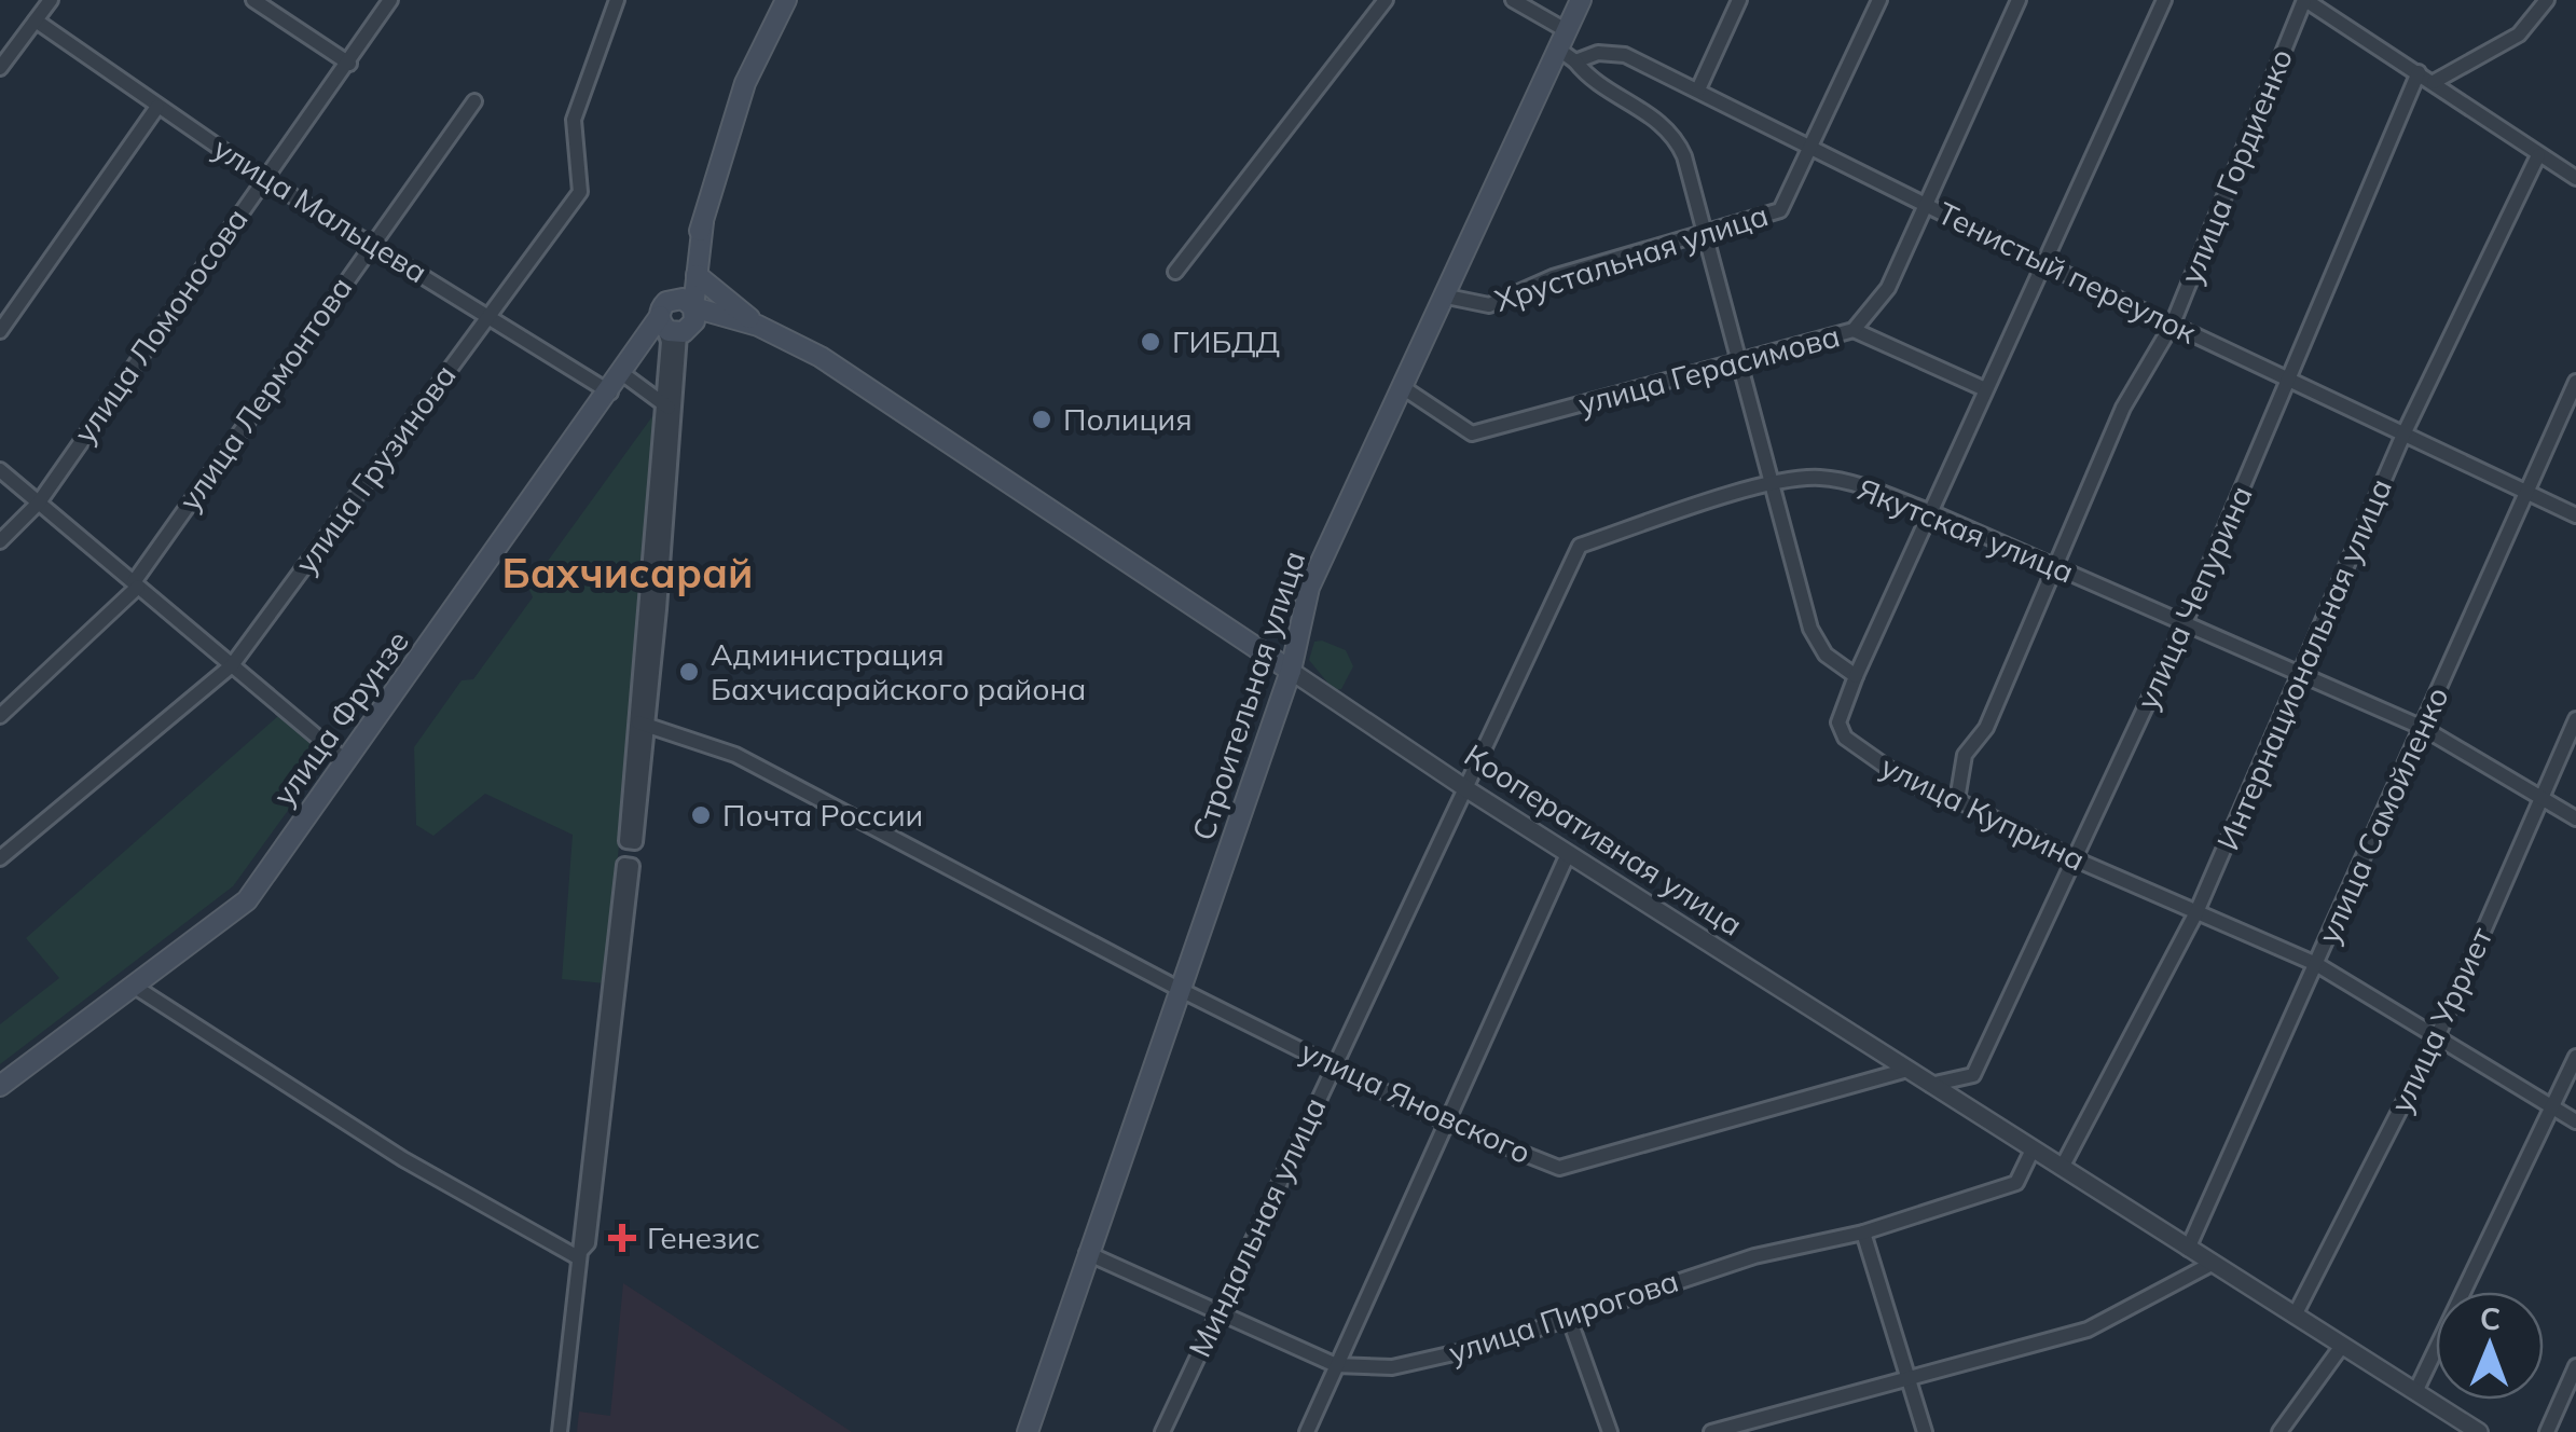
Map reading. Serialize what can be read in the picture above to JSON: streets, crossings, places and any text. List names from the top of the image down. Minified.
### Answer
{"streets":{"main road":["Строительная улица","улица Фрунзе","Кооперативная улица"],"street":["улица Гордиенко","улица Мальцева","Хрустальная улица","Тенистый переулок","улица Ломоносова","улица Герасимова","улица Лермонтова","улица Грузинова","Якутская улица","улица Чепурина","Интернациональная улица","улица Куприна","улица Самойленко","улица Урриет","улица Яновского","Миндальная улица","улица Пирогова"]},"crossings":[["улица Гордиенко","Тенистый переулок"],["улица Гордиенко","Якутская улица"],["улица Гордиенко","улица Куприна"],["улица Мальцева","улица Ломоносова"],["улица Мальцева","улица Лермонтова"],["улица Мальцева","улица Грузинова"],["улица Мальцева","улица Фрунзе"],["Хрустальная улица","Тенистый переулок"],["Хрустальная улица","Строительная улица"],["Тенистый переулок","улица Герасимова"],["Тенистый переулок","улица Чепурина"],["Тенистый переулок","Интернациональная улица"],["Тенистый переулок","Строительная улица"],["Тенистый переулок","улица Куприна"],["Тенистый переулок","улица Самойленко"],["улица Герасимова","Строительная улица"],["Якутская улица","улица Чепурина"],["Якутская улица","Интернациональная улица"],["Якутская улица","улица Куприна"],["Якутская улица","улица Самойленко"],["Якутская улица","Кооперативная улица"],["Якутская улица","улица Урриет"],["Якутская улица","Миндальная улица"],["улица Чепурина","улица Куприна"],["улица Чепурина","Кооперативная улица"],["Интернациональная улица","улица Куприна"],["Интернациональная улица","Кооперативная улица"],["Строительная улица","Кооперативная улица"],["Строительная улица","улица Яновского"],["Строительная улица","улица Пирогова"],["улица Фрунзе","Кооперативная улица"],["улица Куприна","улица Самойленко"],["улица Куприна","улица Урриет"],["улица Самойленко","Кооперативная улица"],["Кооперативная улица","улица Урриет"],["Кооперативная улица","улица Яновского"],["Кооперативная улица","Миндальная улица"],["Кооперативная улица","улица Пирогова"],["улица Яновского","Миндальная улица"],["Миндальная улица","улица Пирогова"]],"districts":["Бахчисарай"],"places":{"other":["ГИБДД","Полиция","Администрация Бахчисарайского района","Почта России"],"health":["Генезис"]},"north":"top"}
